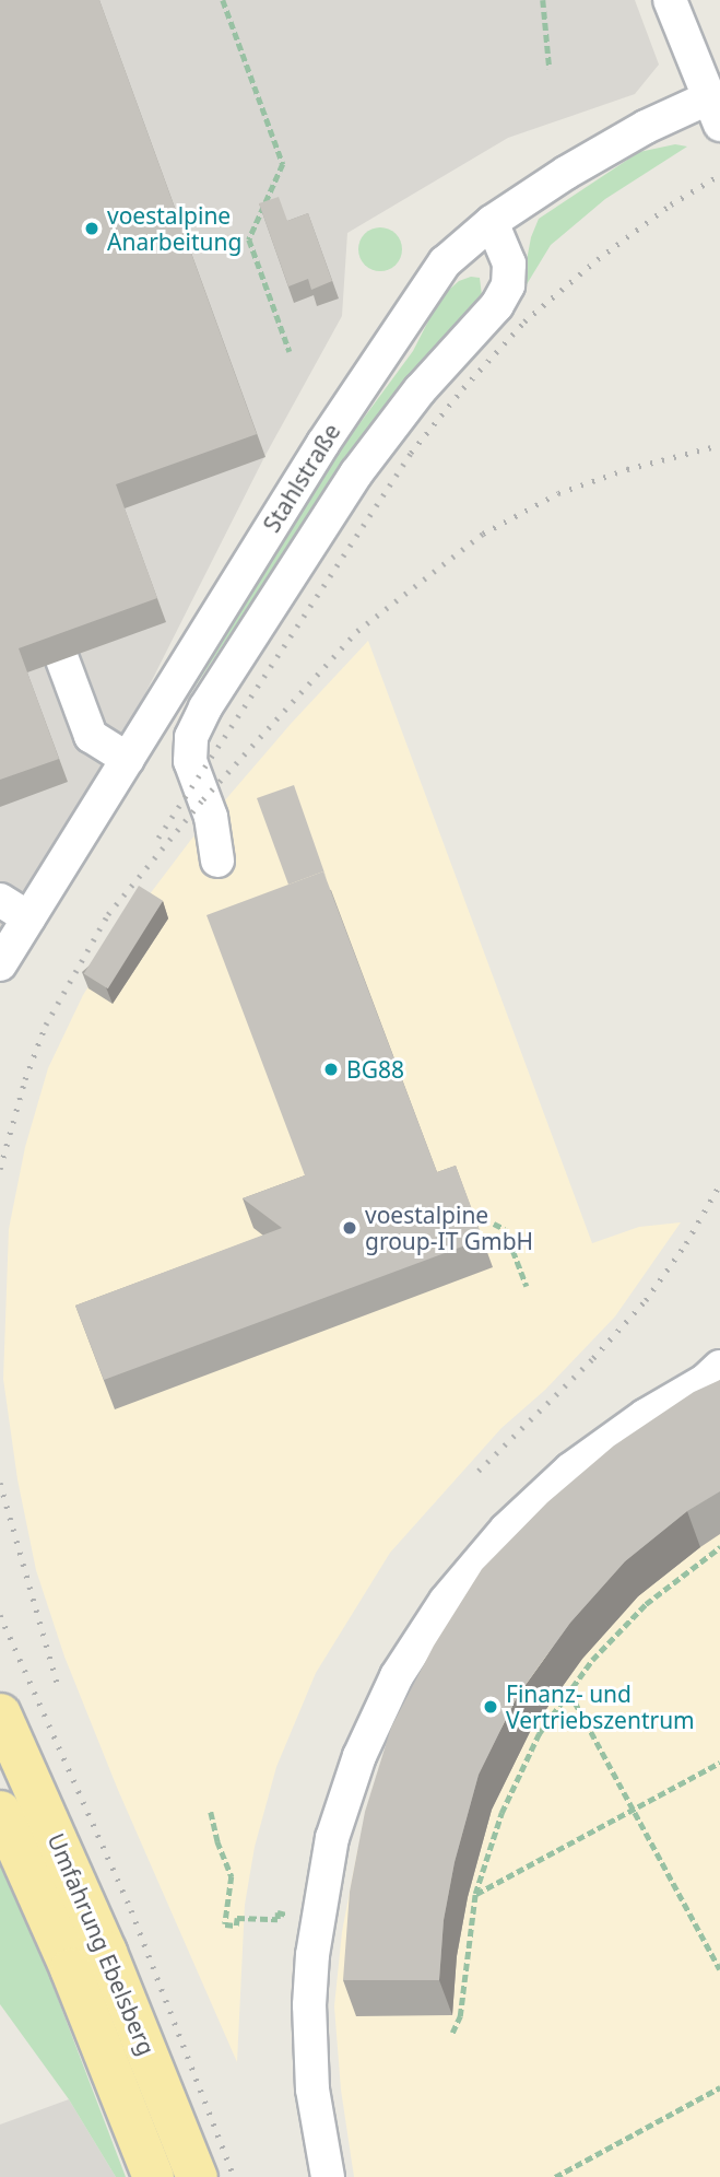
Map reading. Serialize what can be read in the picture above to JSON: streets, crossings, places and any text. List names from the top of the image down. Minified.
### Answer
{"streets":{"main road":["Umfahrung Ebelsberg"],"street":["Stahlstraße"]},"places":["voestalpine Anarbeitung","BG88","voestalpine group-IT GmbH","Finanz- und Vertriebszentrum"]}
